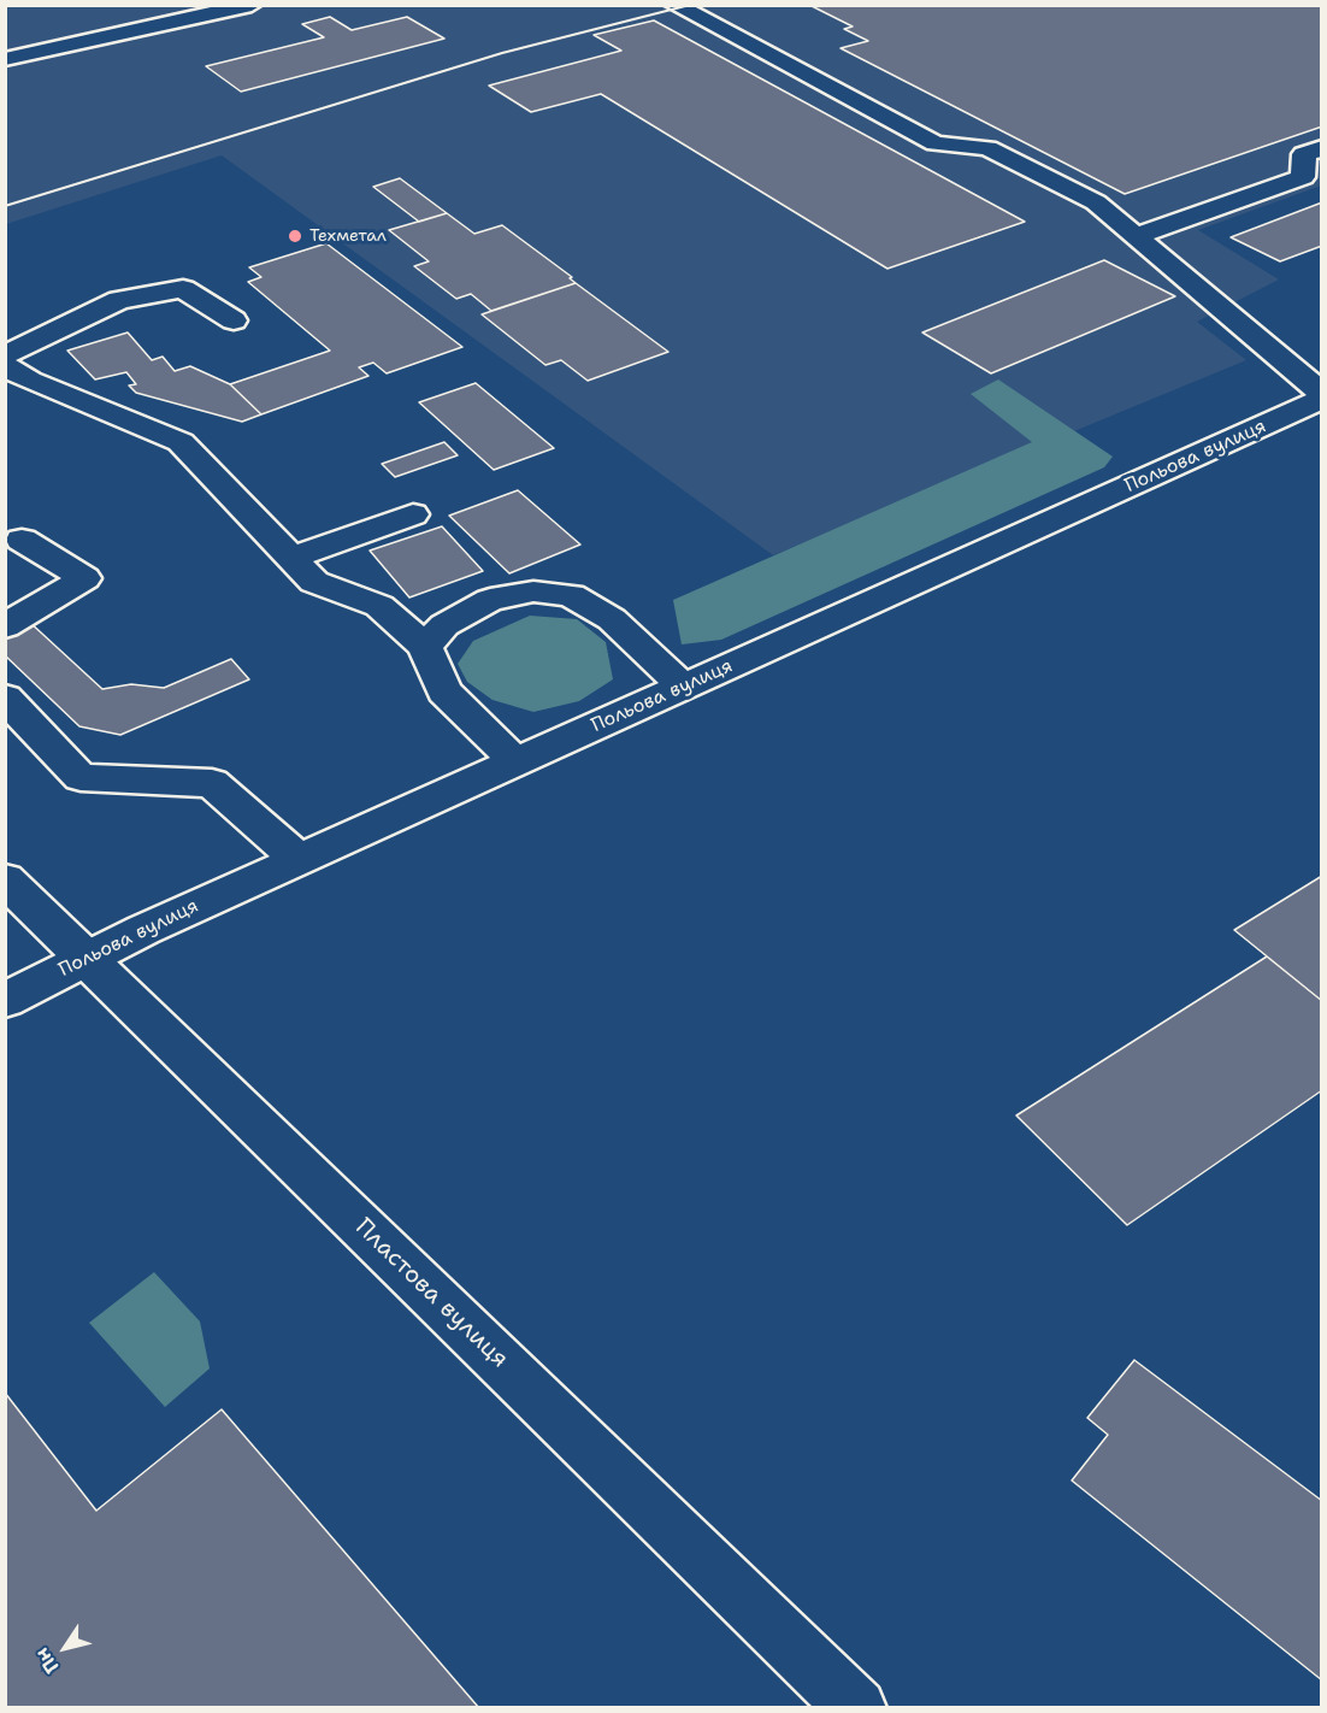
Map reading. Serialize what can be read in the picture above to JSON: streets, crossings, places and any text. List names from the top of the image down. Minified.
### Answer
{"streets":{"street":["Польова вулиця","Пластова вулиця"]},"crossings":[["Польова вулиця","Пластова вулиця"]],"places":["Техметал"],"north":"bottom left"}
